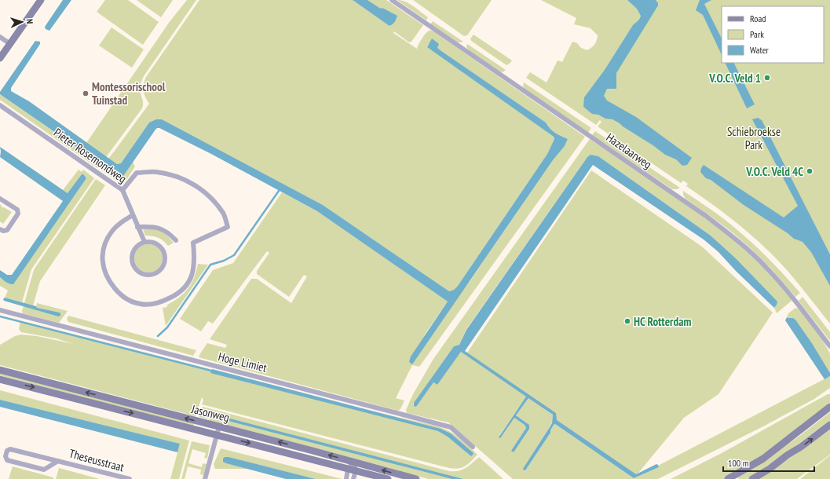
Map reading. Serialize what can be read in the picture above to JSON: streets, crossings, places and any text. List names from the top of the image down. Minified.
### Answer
{"streets":{"street":["Hazelaarweg","Pieter Rosemondweg","Hoge Limiet","Jasonweg","Theseusstraat"]},"parks":["Schiebroekse Park"],"places":["V.O.C. Veld 1","Montessorischool Tuinstad","V.O.C. Veld 4C","HC Rotterdam"],"legend":["Road","Park","Water"],"scale_bar":"100 m","north":"right"}
